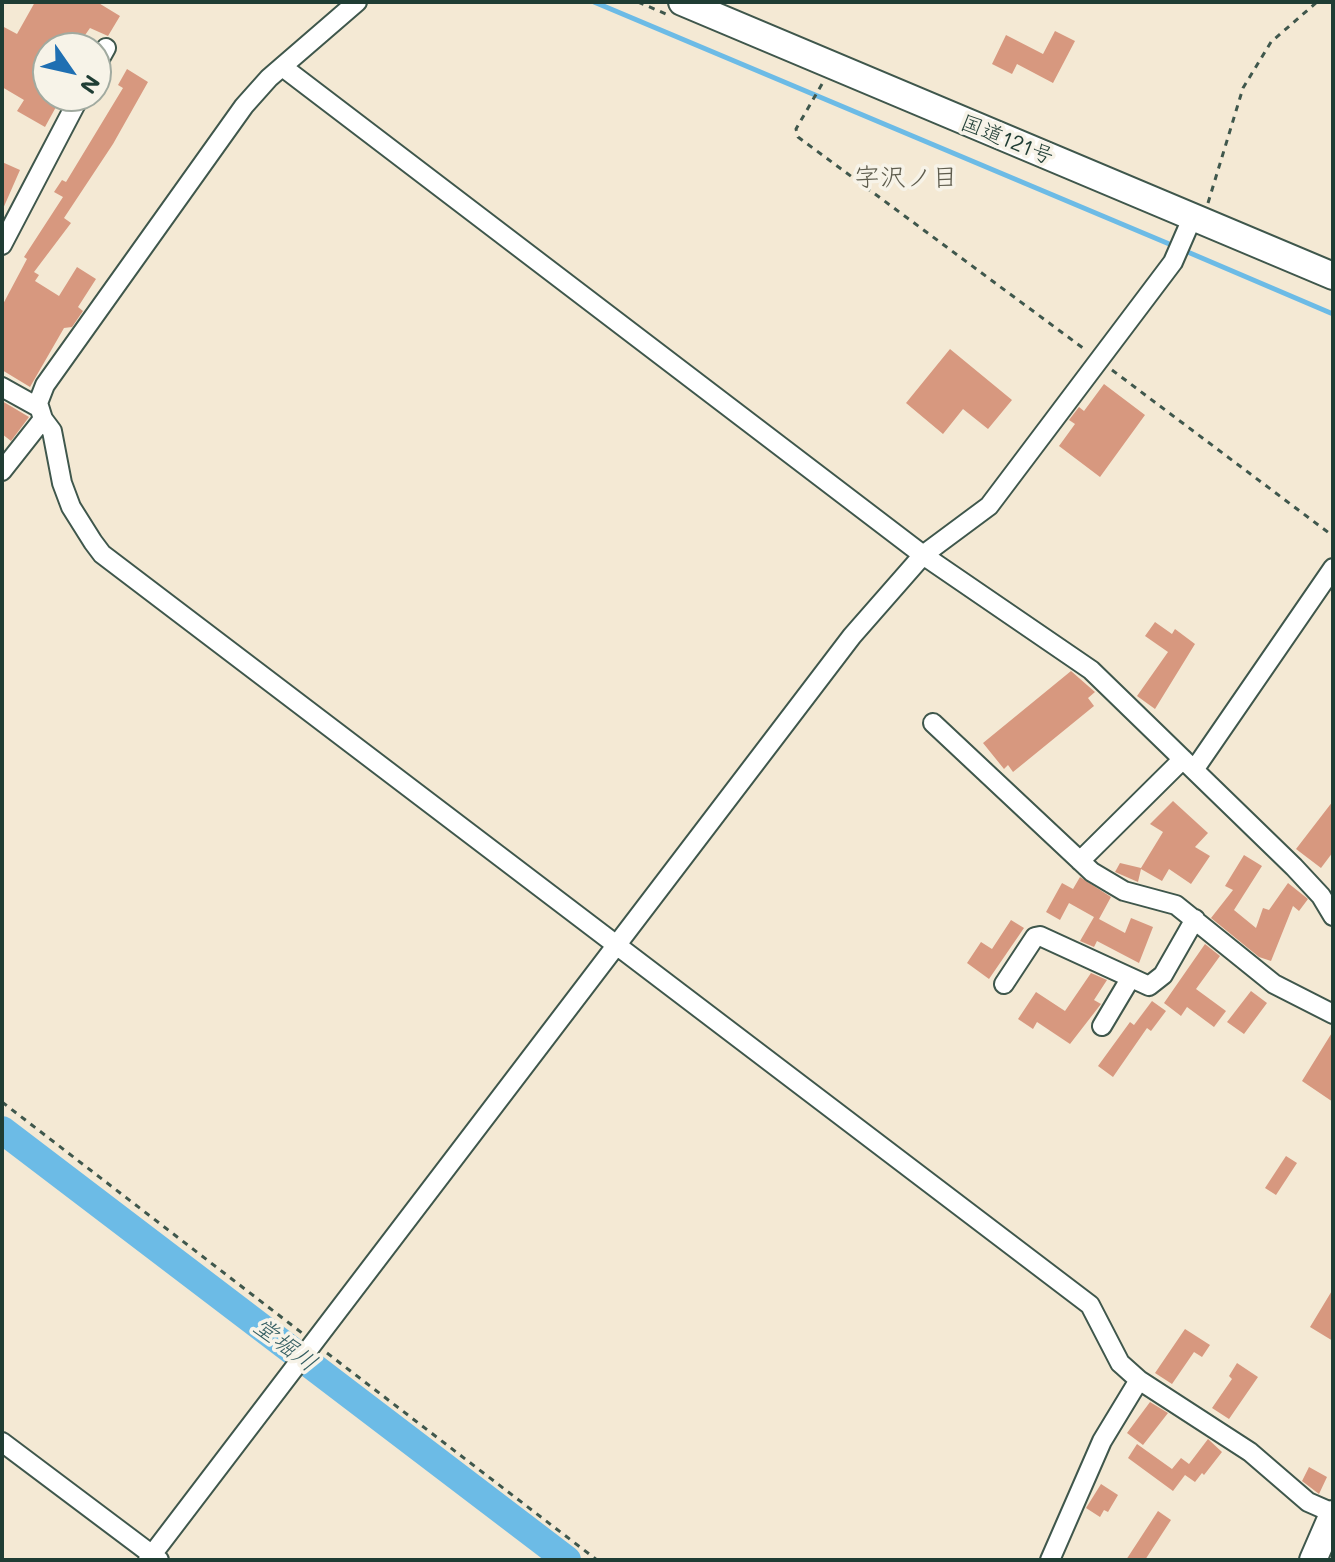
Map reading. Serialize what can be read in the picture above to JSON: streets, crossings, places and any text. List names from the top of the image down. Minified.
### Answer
{"streets":{"highway":["国道121号"]},"districts":["字沢ノ目"],"water":["堂堀川"],"north":"bottom right"}
